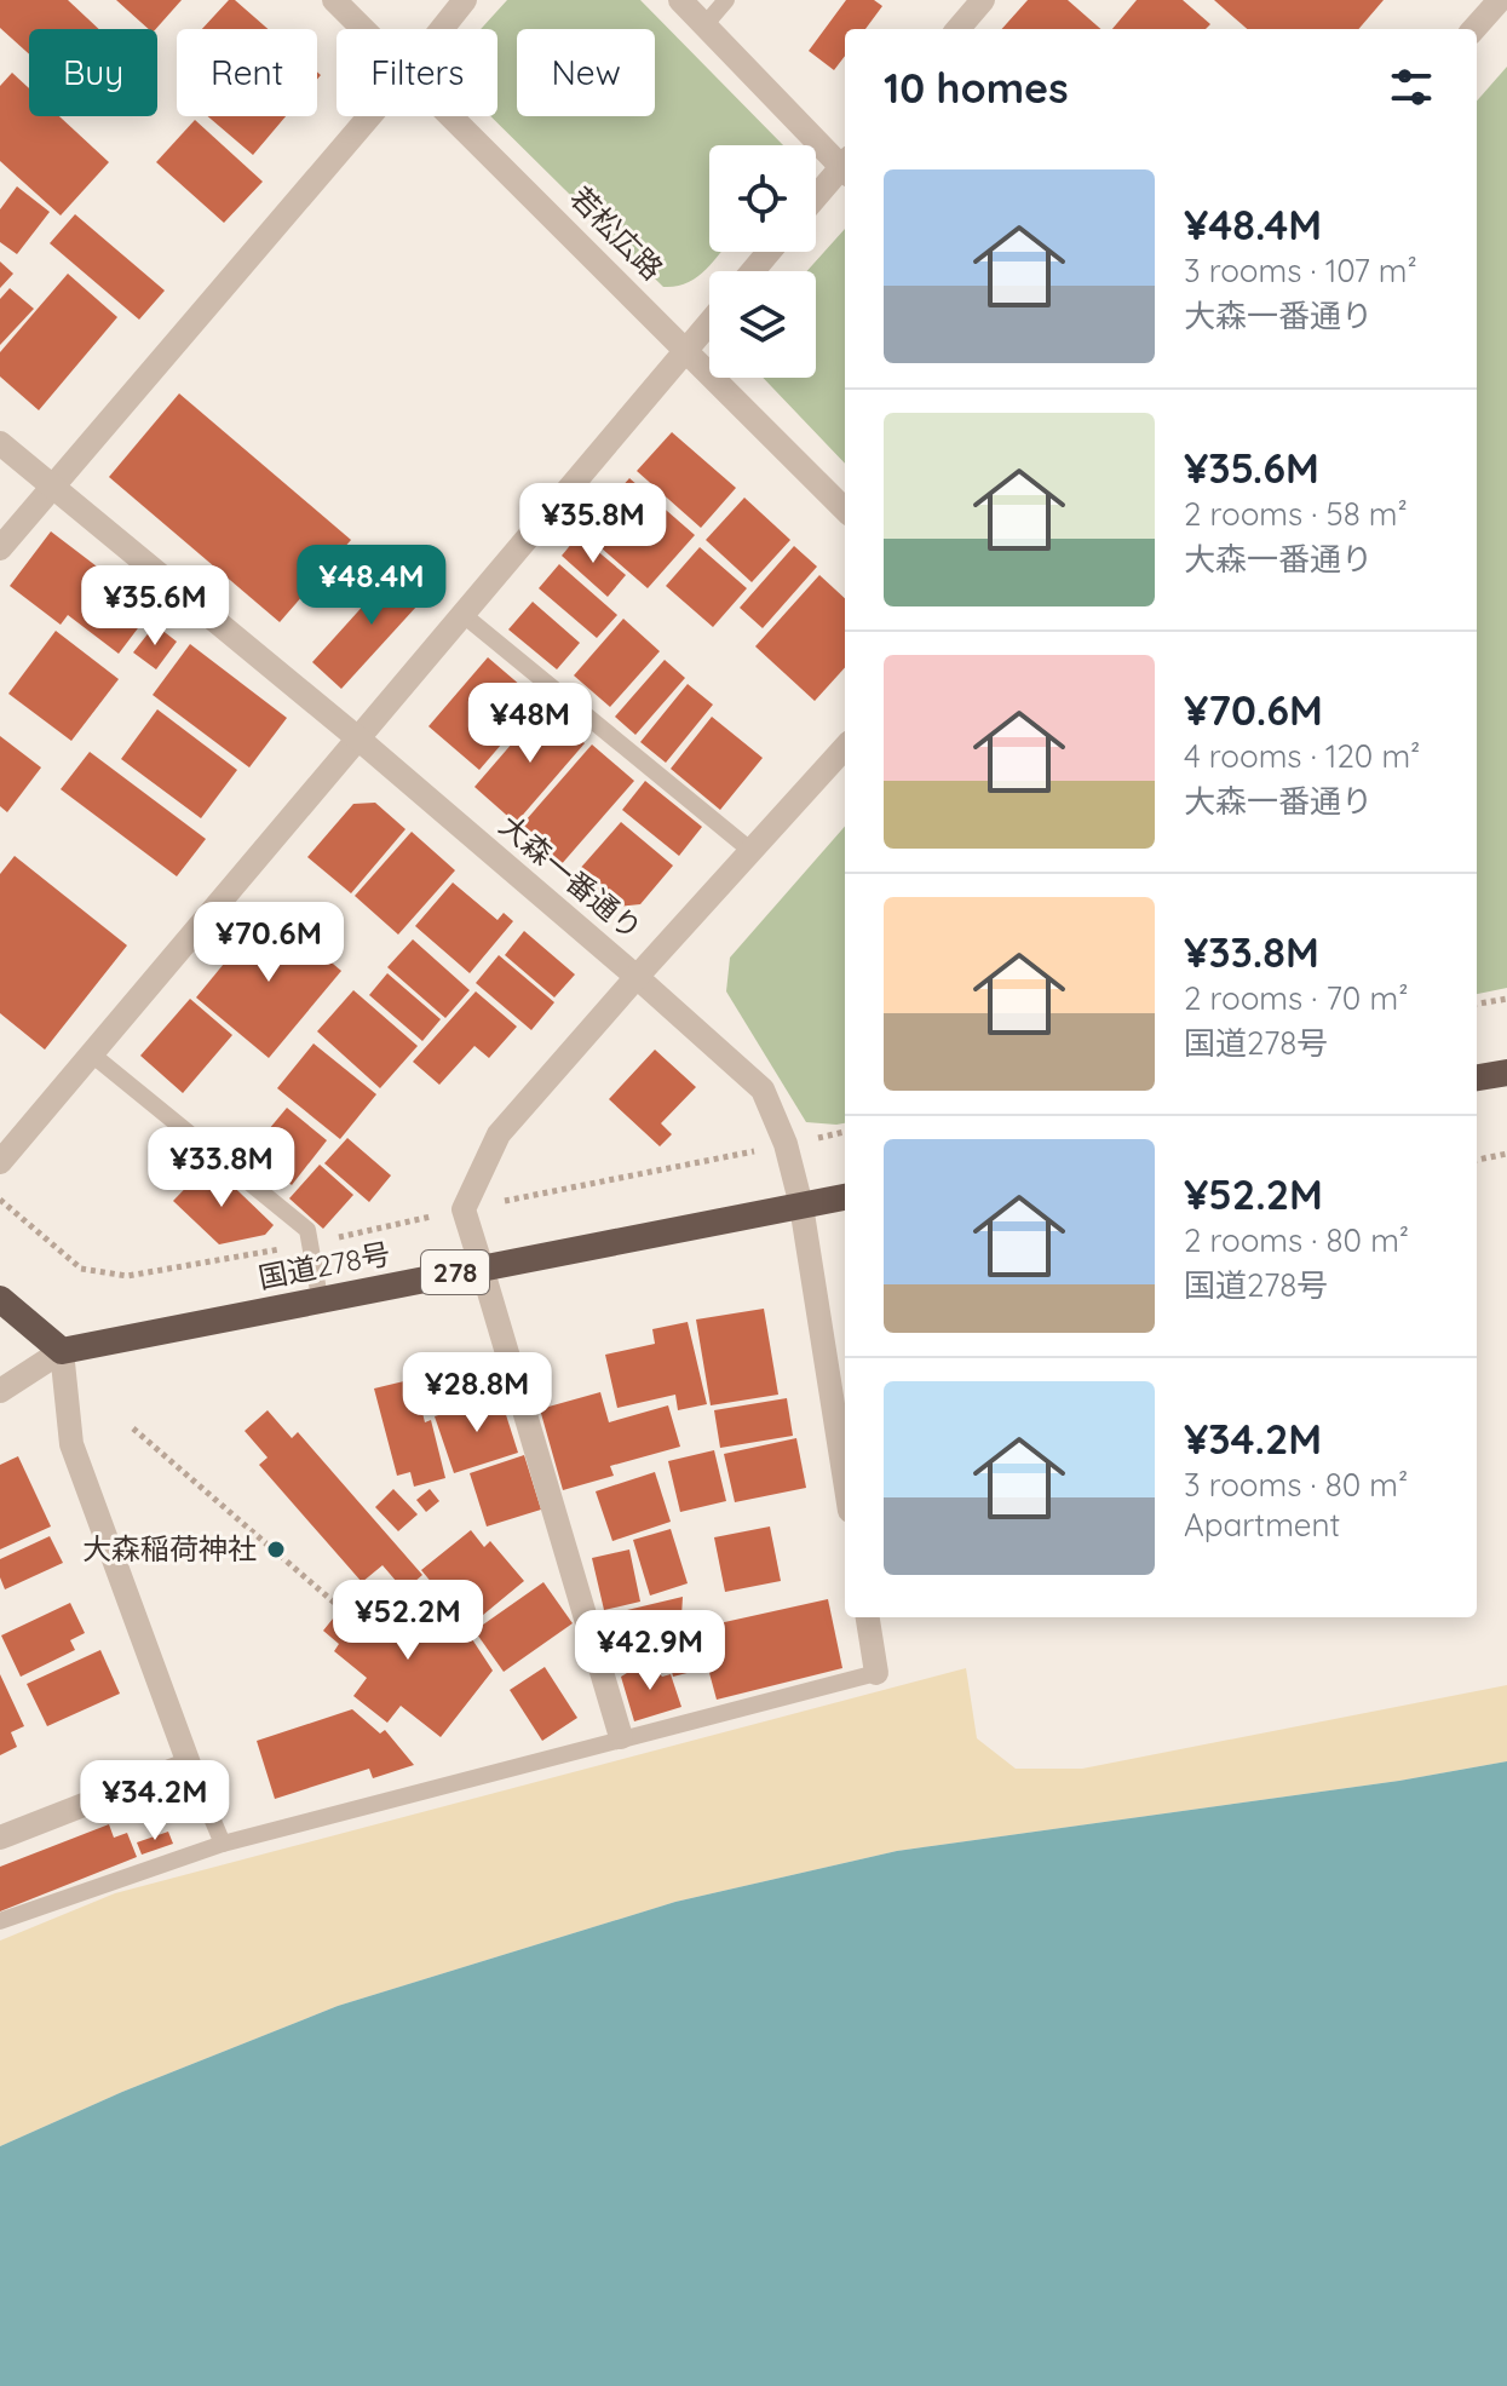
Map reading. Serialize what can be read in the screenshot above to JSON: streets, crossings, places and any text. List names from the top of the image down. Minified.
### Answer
{"streets":{"highway":["国道278号","278"],"street":["若松広路","大森一番通り"]},"crossings":[["大森一番通り","国道278号"]],"places":["大森稲荷神社"],"page":{"chip":["Buy","Rent","Filters","New"],"heading":"10 homes","list":[{"name":"¥48.4M","note":"3 rooms · 107 m² · 大森一番通り"},{"name":"¥35.6M","note":"2 rooms · 58 m² · 大森一番通り"},{"name":"¥70.6M","note":"4 rooms · 120 m² · 大森一番通り"},{"name":"¥33.8M","note":"2 rooms · 70 m² · 国道278号"},{"name":"¥52.2M","note":"2 rooms · 80 m² · 国道278号"},{"name":"¥34.2M","note":"3 rooms · 80 m² · Apartment"}],"price":["¥35.8M","¥48.4M","¥35.6M","¥48M","¥70.6M","¥33.8M","¥28.8M","¥52.2M","¥42.9M","¥34.2M"]}}
